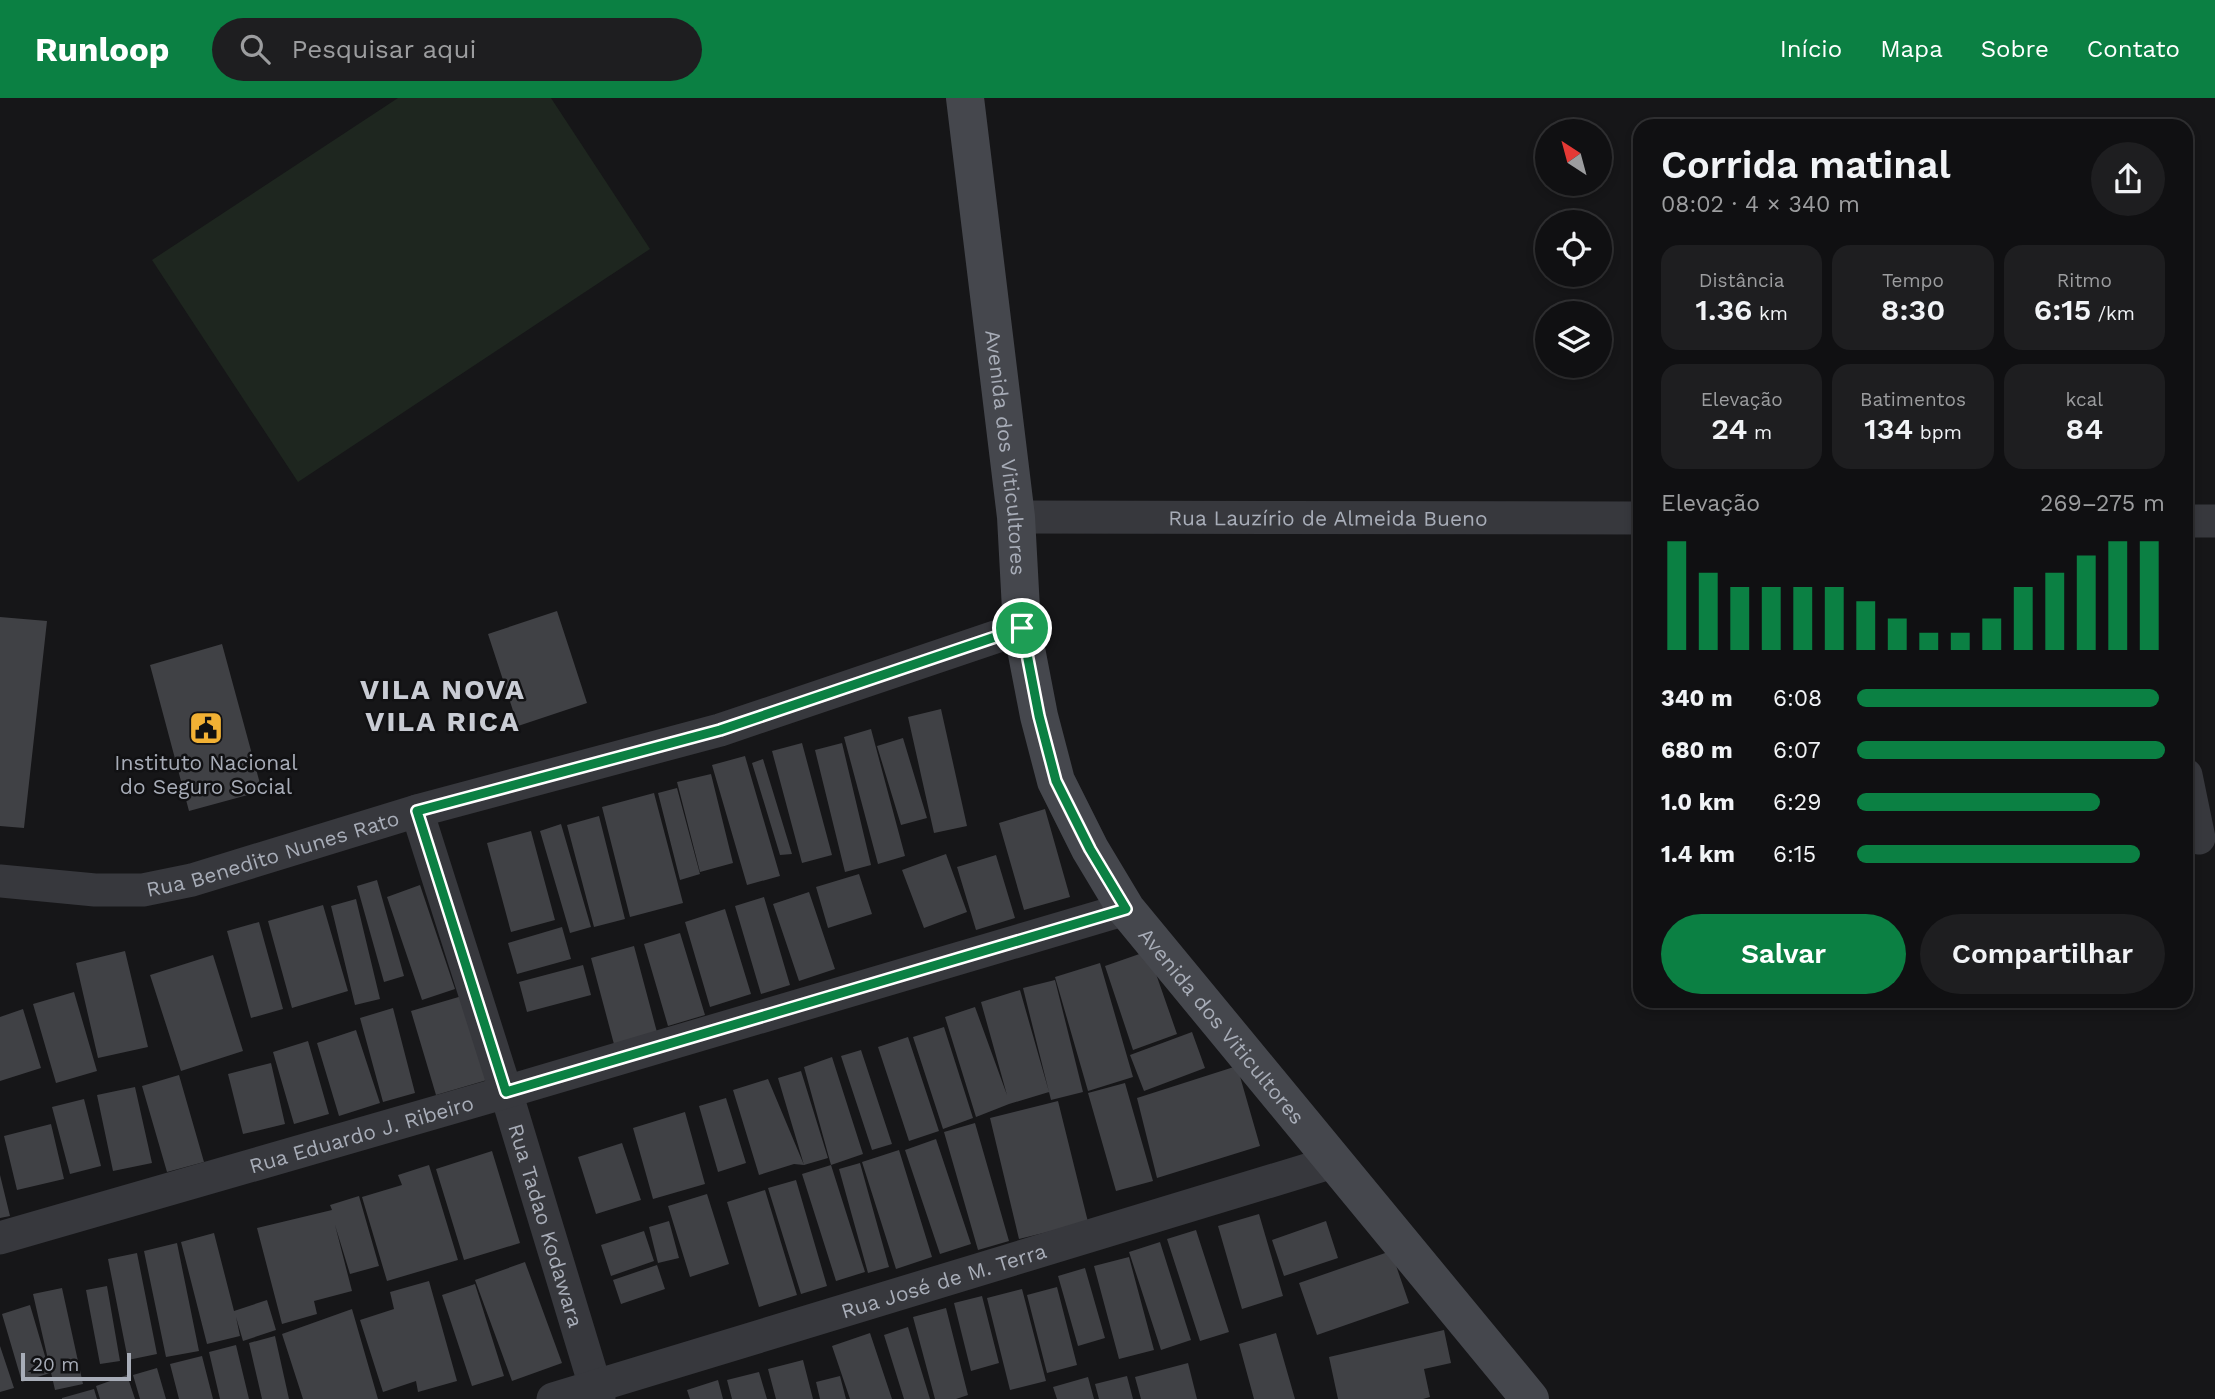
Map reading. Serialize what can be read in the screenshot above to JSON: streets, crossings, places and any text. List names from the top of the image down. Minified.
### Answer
{"streets":{"main road":["Avenida dos Viticultores"],"street":["Rua Lauzírio de Almeida Bueno","Rua Benedito Nunes Rato","Rua Eduardo J. Ribeiro","Rua Tadao Kodawara","Rua José de M. Terra"]},"crossings":[["Avenida dos Viticultores","Rua Lauzírio de Almeida Bueno"],["Avenida dos Viticultores","Rua Benedito Nunes Rato"],["Avenida dos Viticultores","Rua Eduardo J. Ribeiro"],["Avenida dos Viticultores","Rua José de M. Terra"],["Rua Benedito Nunes Rato","Rua Tadao Kodawara"],["Rua Eduardo J. Ribeiro","Rua Tadao Kodawara"],["Rua Tadao Kodawara","Rua José de M. Terra"]],"districts":["VILA NOVA VILA RICA"],"places":{"public building":["Instituto Nacional do Seguro Social"]},"scale_bar":"20 m","north":"top left","page":{"header":"Runloop","search":"Pesquisar aqui","nav":["Início","Mapa","Sobre","Contato"],"heading":["Corrida matinal","08:02 · 4 × 340 m"],"stats":[["Distância","1.36 km"],["Tempo","8:30"],["Ritmo","6:15 /km"],["Elevação","24 m"],["Batimentos","134 bpm"],["kcal","84"]],"chart":["Elevação","269–275 m"],"list":[{"name":"340 m","note":"6:08"},{"name":"680 m","note":"6:07"},{"name":"1.0 km","note":"6:29"},{"name":"1.4 km","note":"6:15"}],"buttons":["Salvar","Compartilhar"],"scale":"20 m"}}
